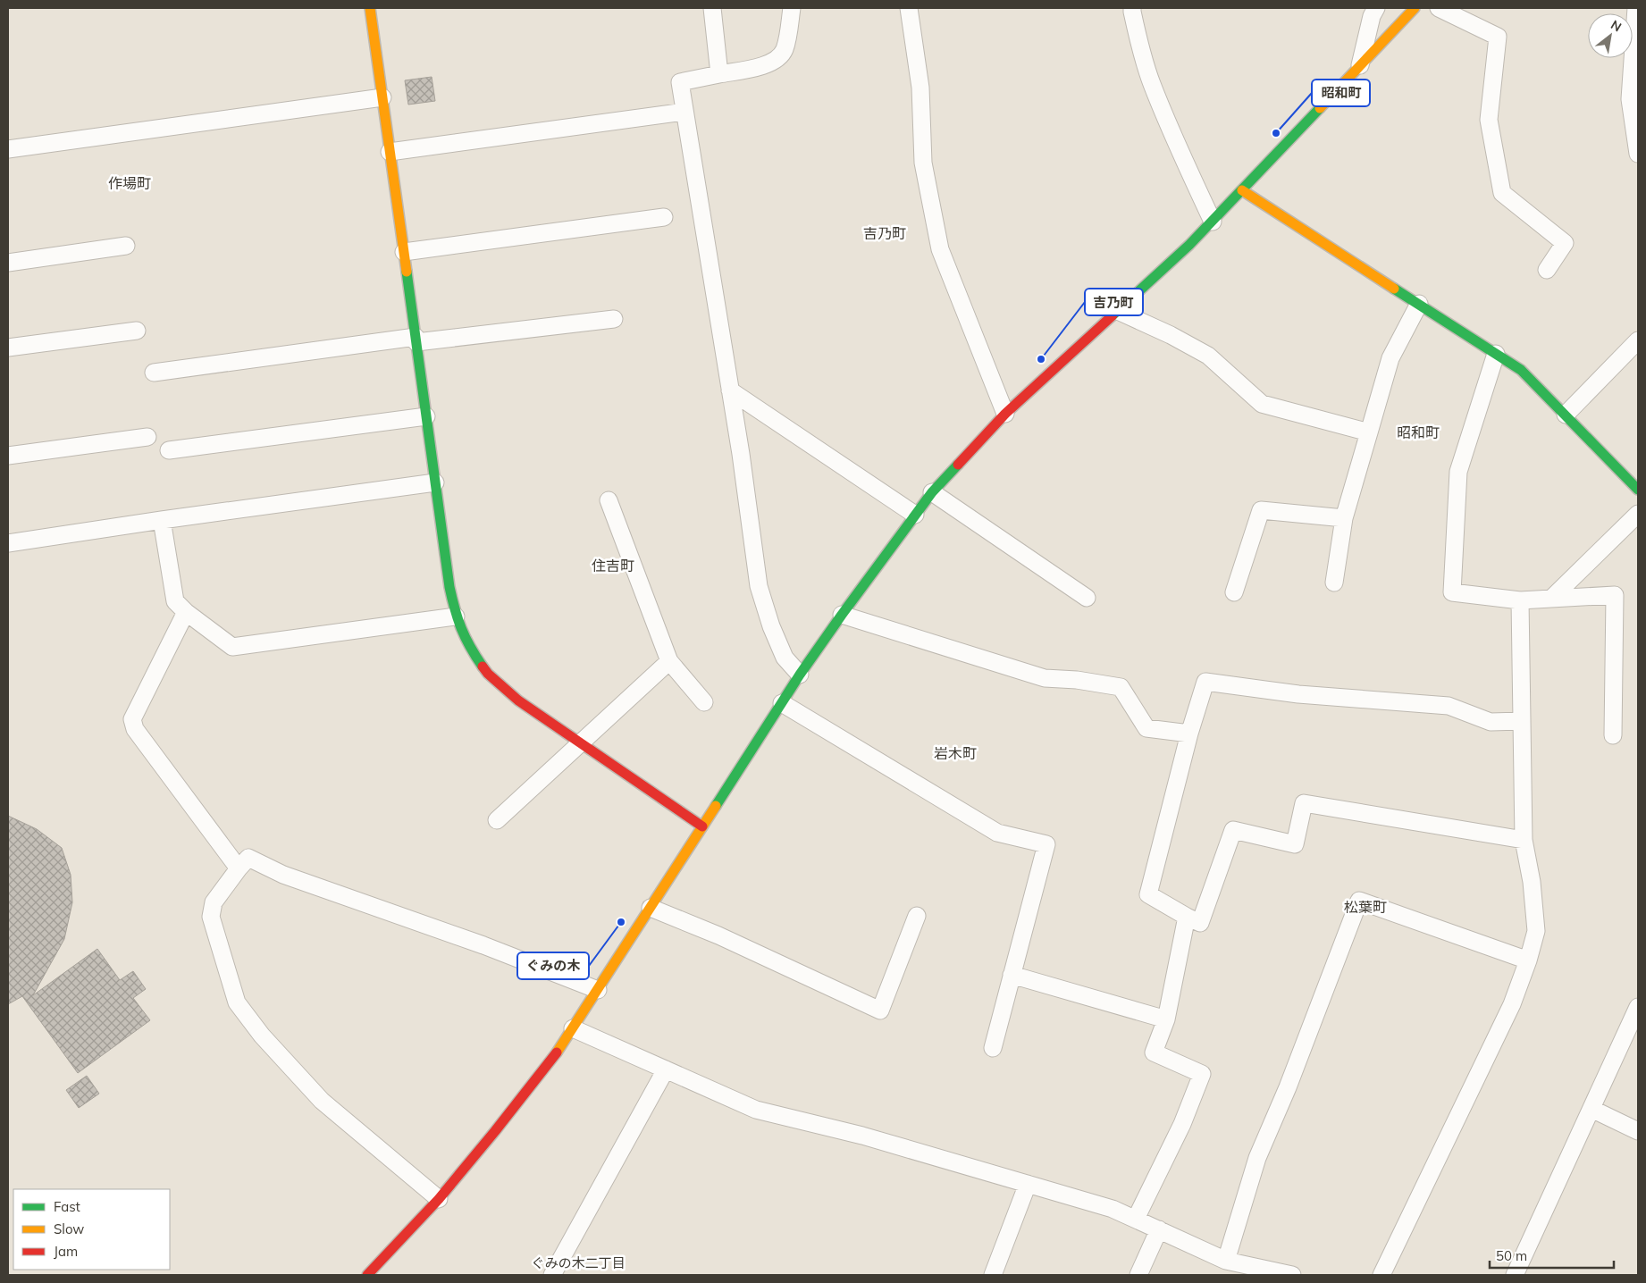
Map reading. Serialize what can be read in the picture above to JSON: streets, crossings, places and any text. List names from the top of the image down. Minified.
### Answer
{"districts":["作場町","吉乃町","昭和町","住吉町","岩木町","松葉町","ぐみの木二丁目"],"places":["昭和町","吉乃町","ぐみの木"],"legend":["Fast","Slow","Jam"],"scale_bar":"50 m","north":"top right"}
